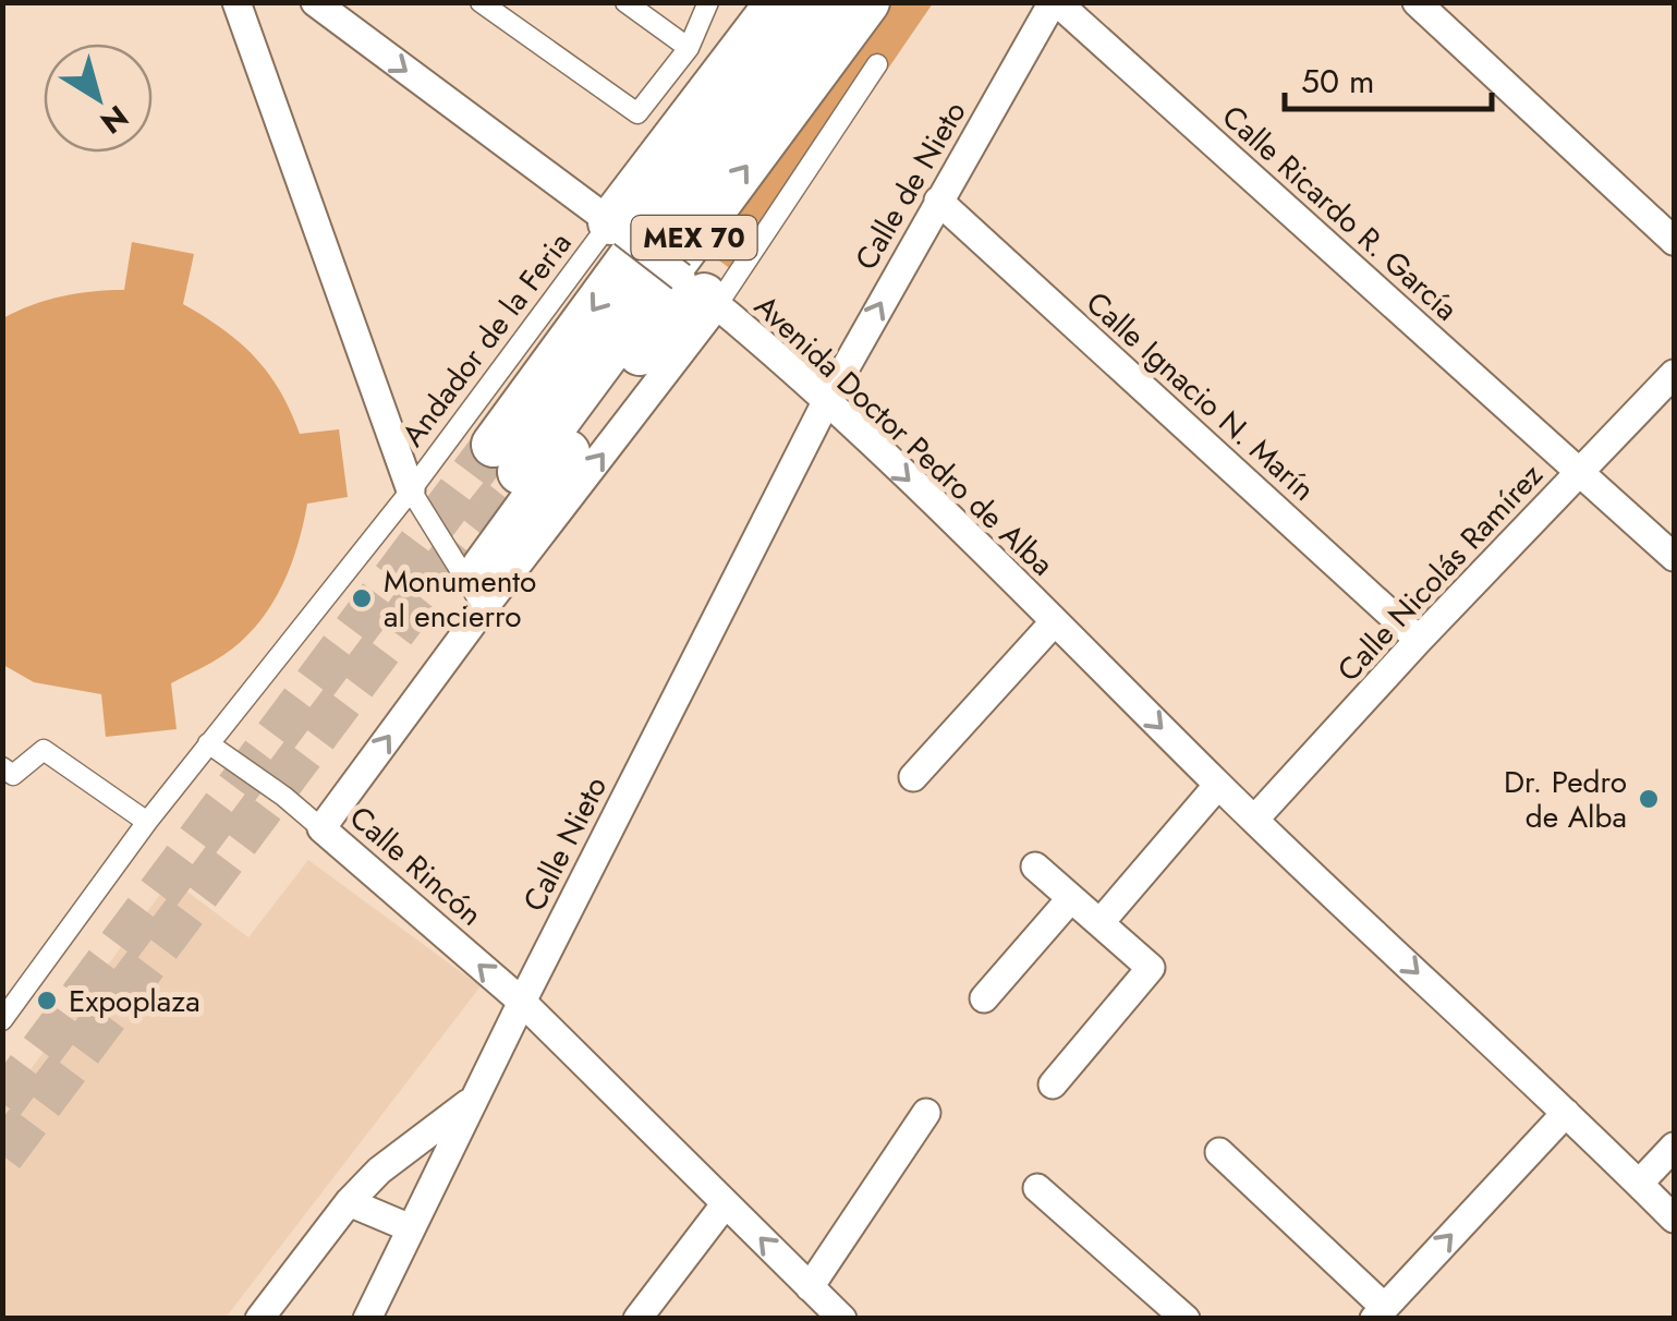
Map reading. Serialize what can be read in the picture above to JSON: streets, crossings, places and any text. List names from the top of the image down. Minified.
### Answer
{"streets":{"main road":["MEX 70"],"street":["Calle de Nieto","Calle Ricardo R. García","Andador de la Feria","Calle Ignacio N. Marín","Avenida Doctor Pedro de Alba","Calle Nicolás Ramírez","Calle Nieto","Calle Rincón"]},"crossings":[["Calle de Nieto","Calle Ricardo R. García"],["Calle de Nieto","Calle Ignacio N. Marín"],["Calle de Nieto","Avenida Doctor Pedro de Alba"],["Calle de Nieto","Calle Nieto"],["Calle Ricardo R. García","Calle Nicolás Ramírez"],["Andador de la Feria","Avenida Doctor Pedro de Alba"],["Andador de la Feria","Calle Rincón"],["Calle Ignacio N. Marín","Calle Nicolás Ramírez"],["Avenida Doctor Pedro de Alba","Calle Nicolás Ramírez"],["Avenida Doctor Pedro de Alba","Calle Nieto"],["Calle Nieto","Calle Rincón"]],"one_way":["Avenida Doctor Pedro de Alba"],"places":["Monumento al encierro","Dr. Pedro de Alba","Expoplaza"],"scale_bar":"50 m","north":"bottom right"}
